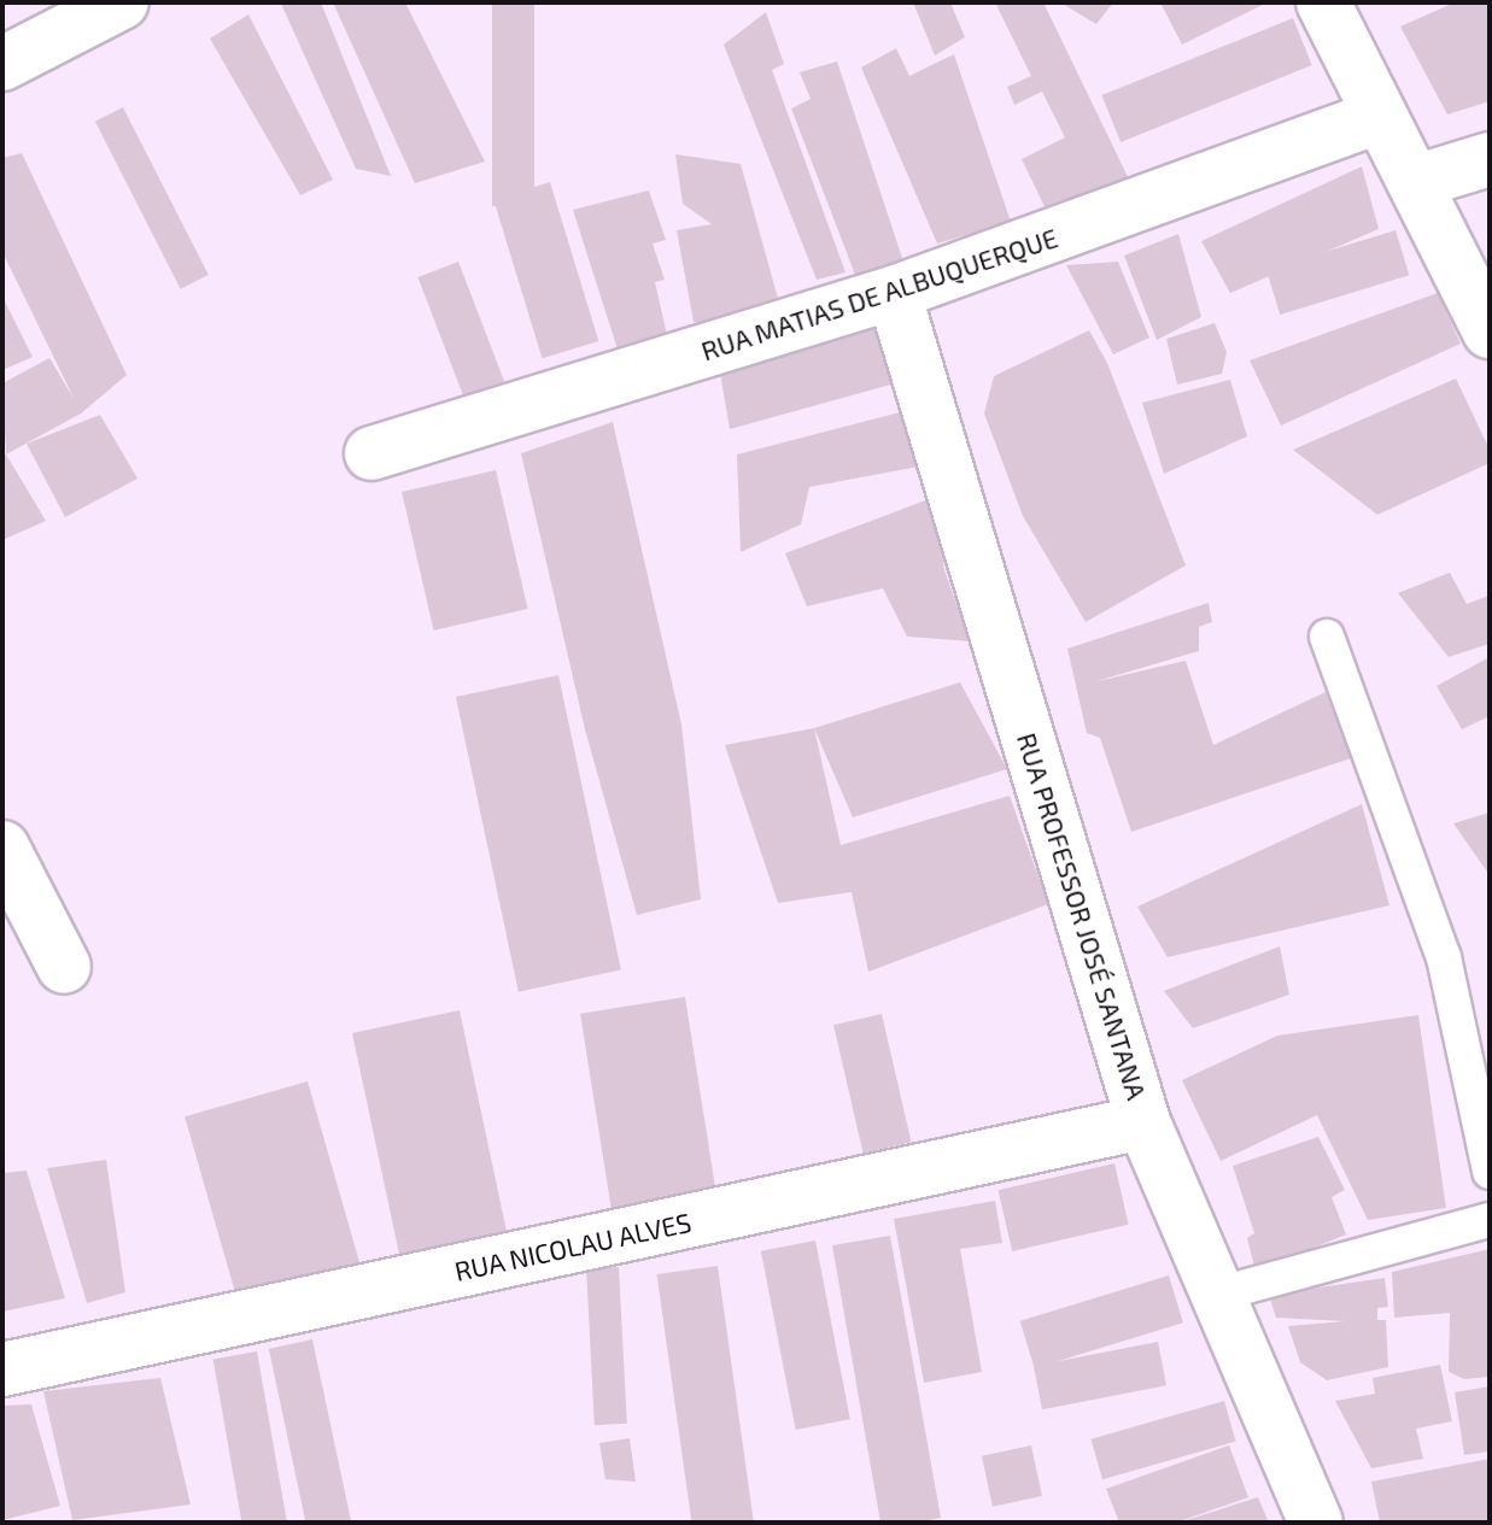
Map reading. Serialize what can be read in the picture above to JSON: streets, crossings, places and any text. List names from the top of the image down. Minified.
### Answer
{"streets":{"street":["RUA MATIAS DE ALBUQUERQUE","RUA PROFESSOR JOSÉ SANTANA","RUA NICOLAU ALVES"]},"crossings":[["RUA MATIAS DE ALBUQUERQUE","RUA PROFESSOR JOSÉ SANTANA"],["RUA PROFESSOR JOSÉ SANTANA","RUA NICOLAU ALVES"]]}
